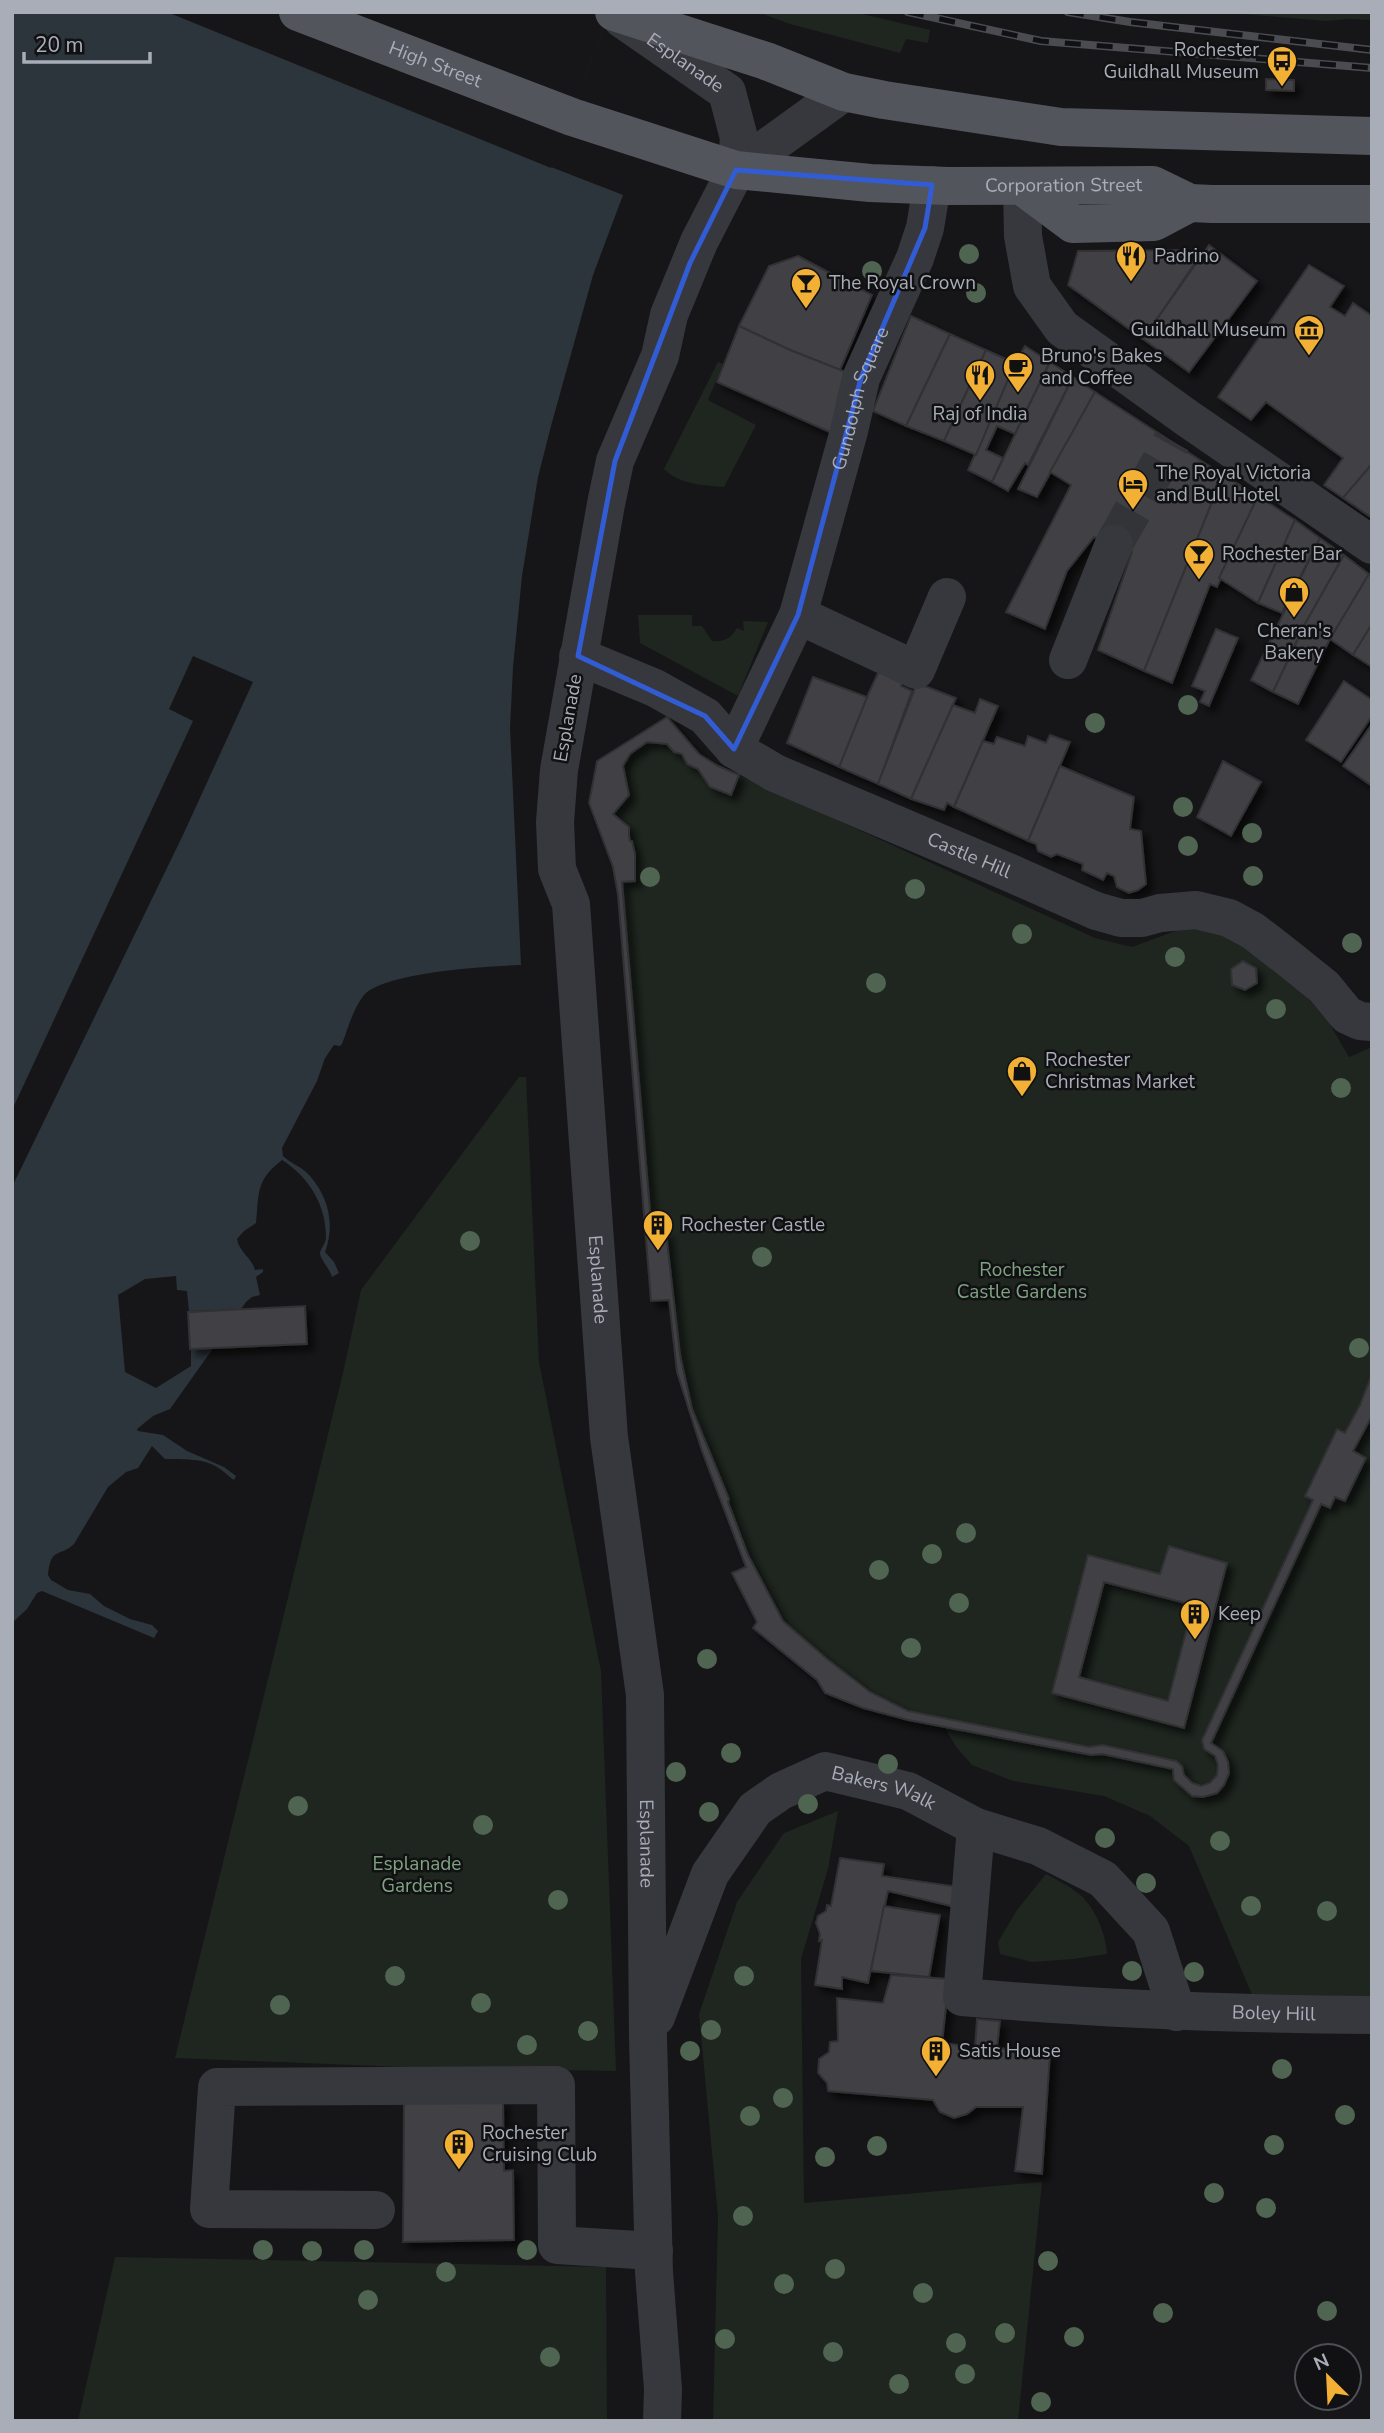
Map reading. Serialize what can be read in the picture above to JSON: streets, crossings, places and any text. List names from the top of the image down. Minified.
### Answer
{"streets":{"main road":["High Street","Corporation Street"],"street":["Esplanade","Gundolph Square","Castle Hill","Bakers Walk","Boley Hill"]},"crossings":[["Esplanade","High Street"],["Esplanade","Corporation Street"],["Esplanade","Castle Hill"],["Esplanade","Bakers Walk"],["High Street","Corporation Street"],["Corporation Street","Gundolph Square"],["Gundolph Square","Castle Hill"],["Bakers Walk","Boley Hill"]],"parks":["Rochester Castle Gardens","Esplanade Gardens"],"places":{"bus stop":["Rochester Guildhall Museum"],"restaurant":["Padrino","Raj of India"],"bar":["The Royal Crown","Rochester Bar"],"museum":["Guildhall Museum"],"cafe":["Bruno's Bakes and Coffee"],"hotel":["The Royal Victoria and Bull Hotel"],"shop":["Cheran's Bakery","Rochester Christmas Market"],"building":["Rochester Castle","Keep","Satis House","Rochester Cruising Club"]},"scale_bar":"20 m","north":"top left"}
